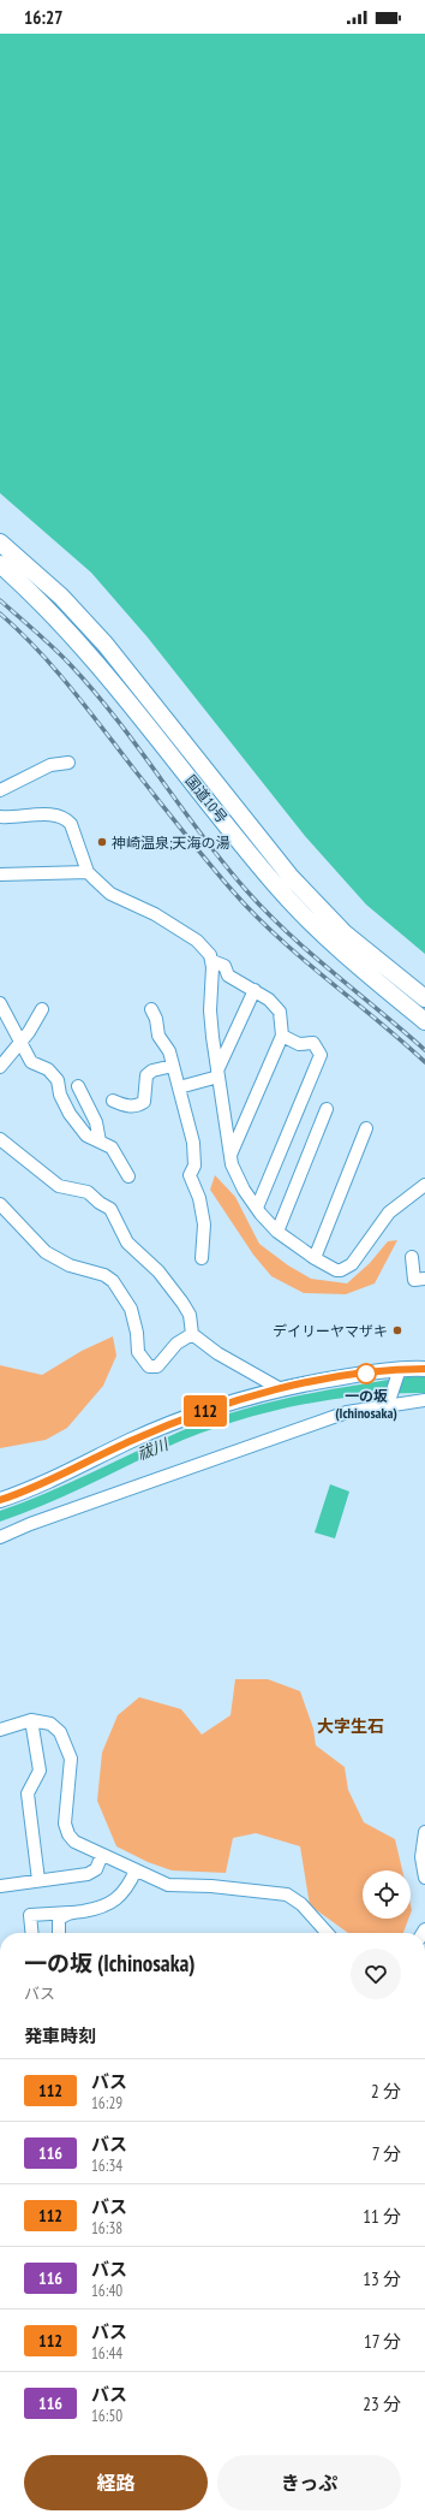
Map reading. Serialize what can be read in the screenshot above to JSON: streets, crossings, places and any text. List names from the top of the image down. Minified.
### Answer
{"streets":{"highway":["国道10号"]},"districts":["大字生石"],"water":["祓川"],"places":["神崎温泉;天海の湯","デイリーヤマザキ","一の坂 (Ichinosaka)"],"lines":["bus line 112"],"page":{"status":"16:27","on_map":"112","heading":[["一の坂 (Ichinosaka)","バス"],"発車時刻"],"list":[{"mark":"112","name":"バス","note":"16:29","value":"2 分"},{"mark":"116","name":"バス","note":"16:34","value":"7 分"},{"mark":"112","name":"バス","note":"16:38","value":"11 分"},{"mark":"116","name":"バス","note":"16:40","value":"13 分"},{"mark":"112","name":"バス","note":"16:44","value":"17 分"},{"mark":"116","name":"バス","note":"16:50","value":"23 分"}],"buttons":["経路","きっぷ"]}}
